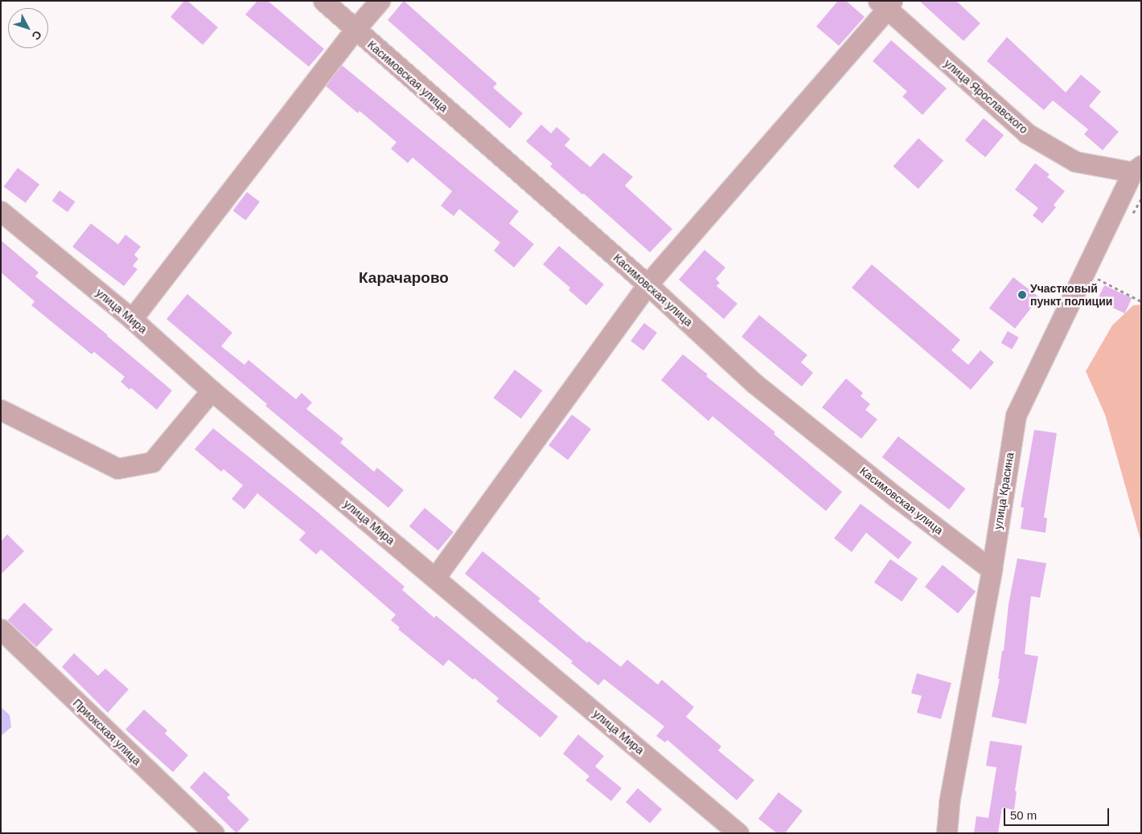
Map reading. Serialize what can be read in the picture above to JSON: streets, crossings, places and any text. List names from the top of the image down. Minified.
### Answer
{"streets":{"street":["Касимовская улица","улица Ярославского","улица Мира","улица Красина","Приокская улица"]},"crossings":[["Касимовская улица","улица Красина"],["улица Ярославского","улица Красина"]],"districts":["Карачарово"],"places":["Участковый пункт полиции"],"scale_bar":"50 m","north":"bottom right"}
